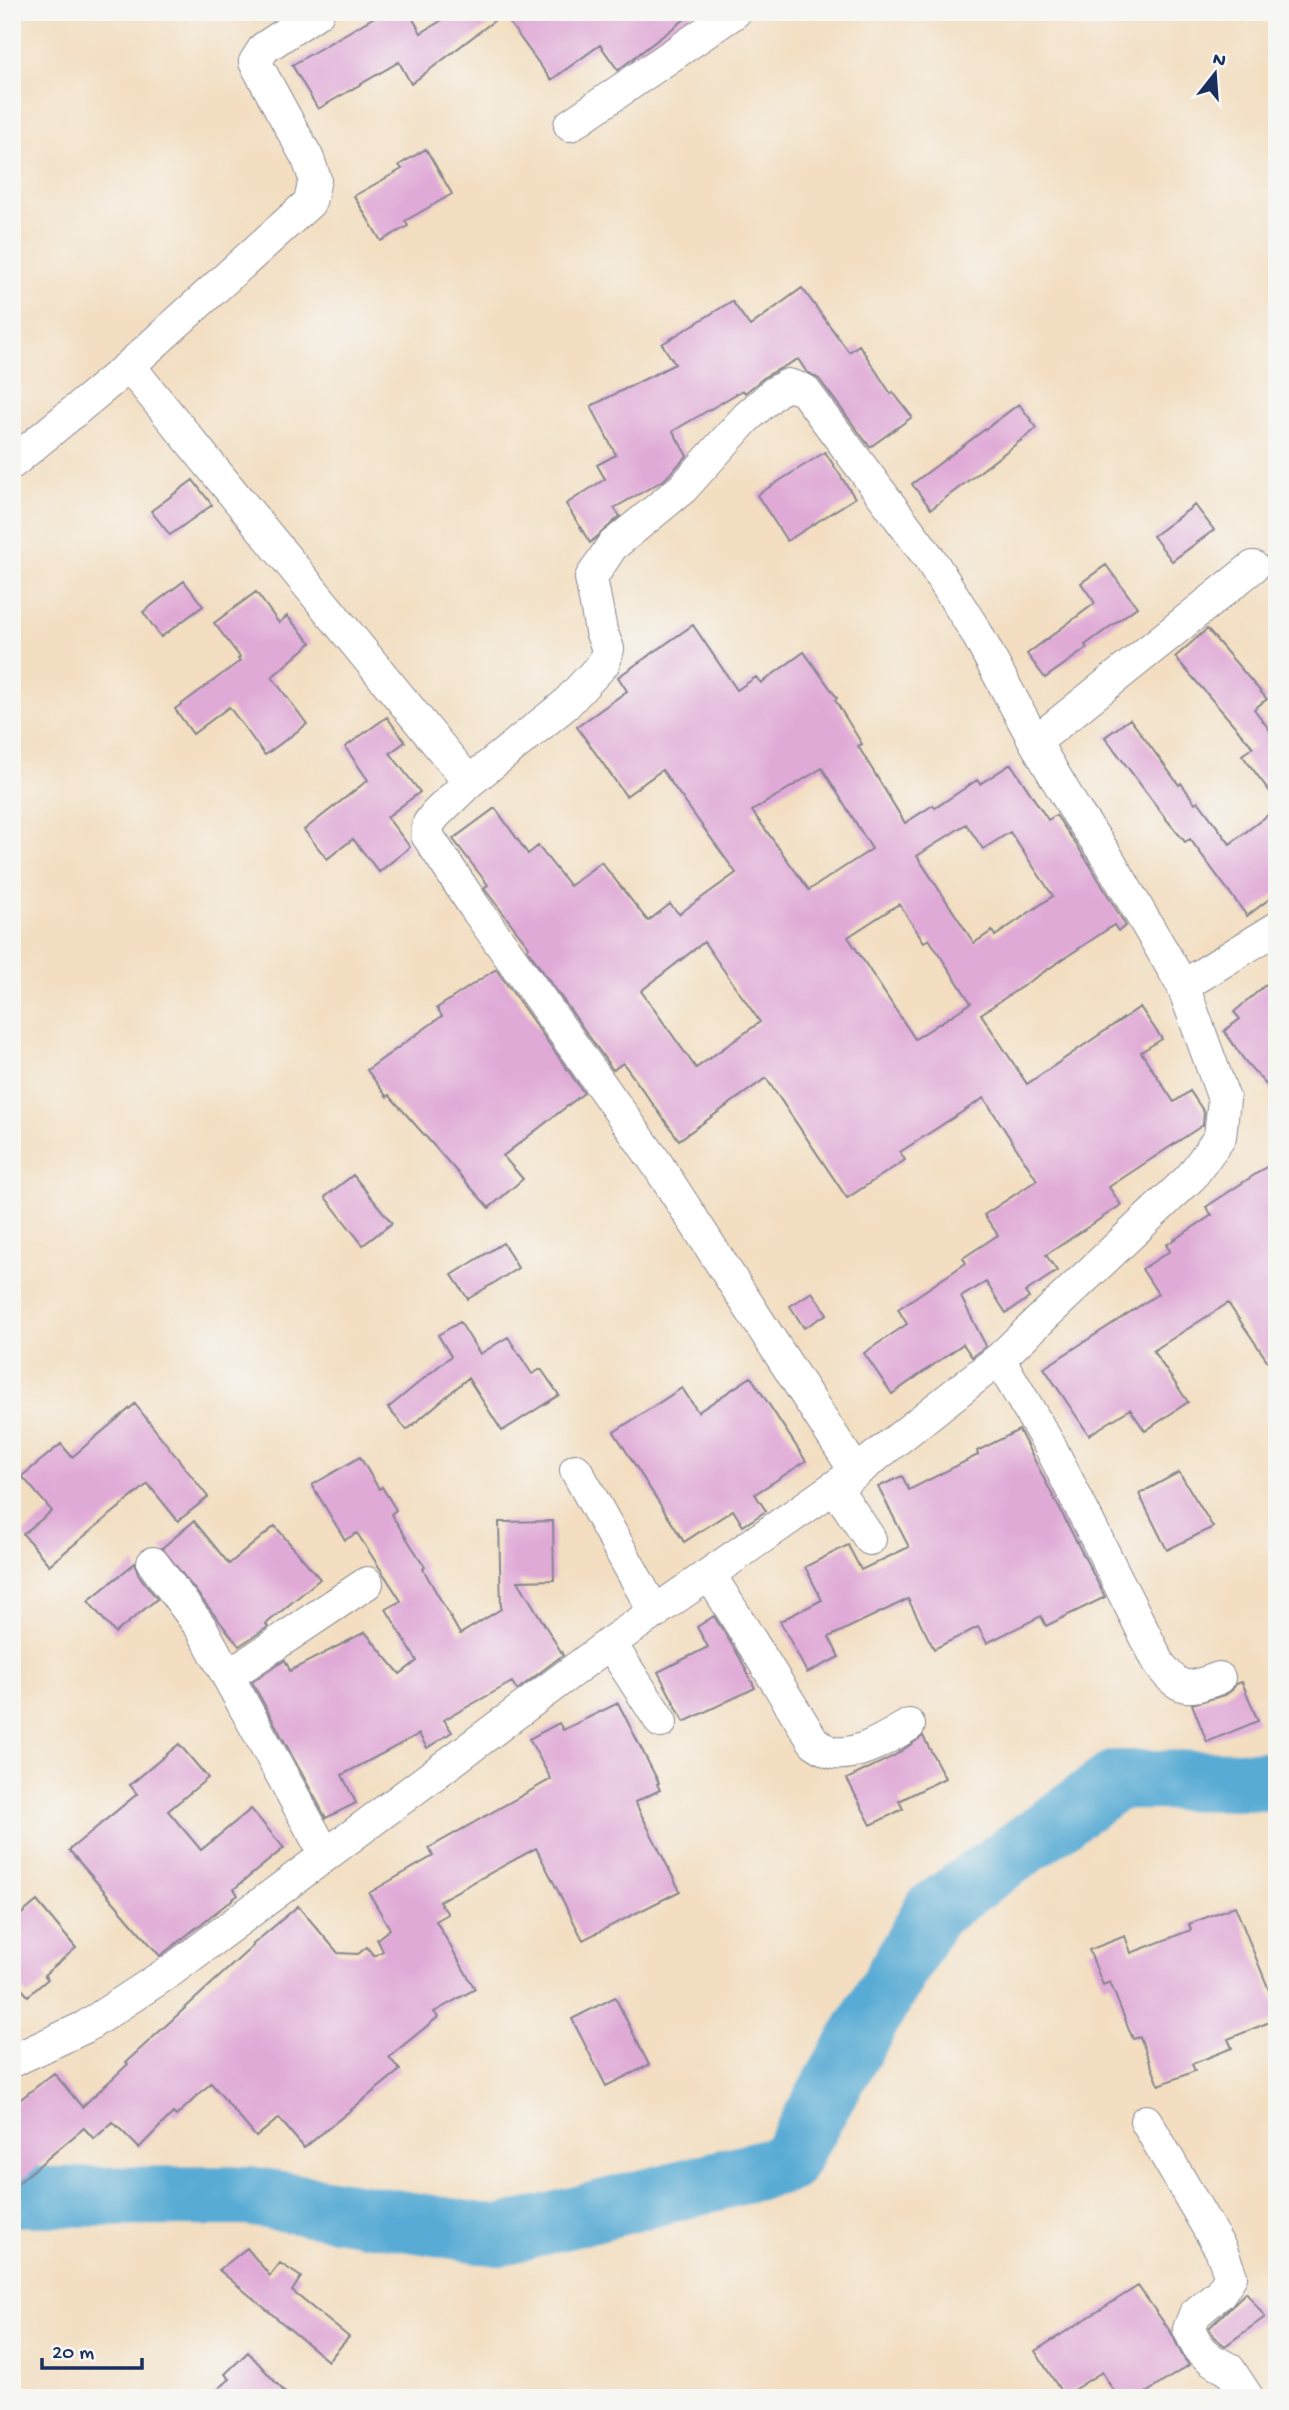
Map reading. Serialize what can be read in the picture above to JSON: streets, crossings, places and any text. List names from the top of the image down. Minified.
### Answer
{"scale_bar":"20 m","north":"top"}
